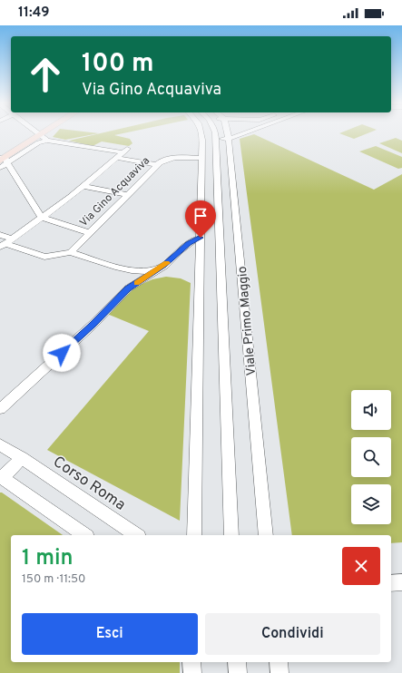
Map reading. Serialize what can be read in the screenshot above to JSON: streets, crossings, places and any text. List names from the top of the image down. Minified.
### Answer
{"streets":{"street":["Via Gino Acquaviva","Viale Primo Maggio","Corso Roma"]},"page":{"status":"11:49","turn":["100 m","Via Gino Acquaviva"],"heading":["1 min","150 m · 11:50"],"buttons":["Esci","Condividi"]}}
